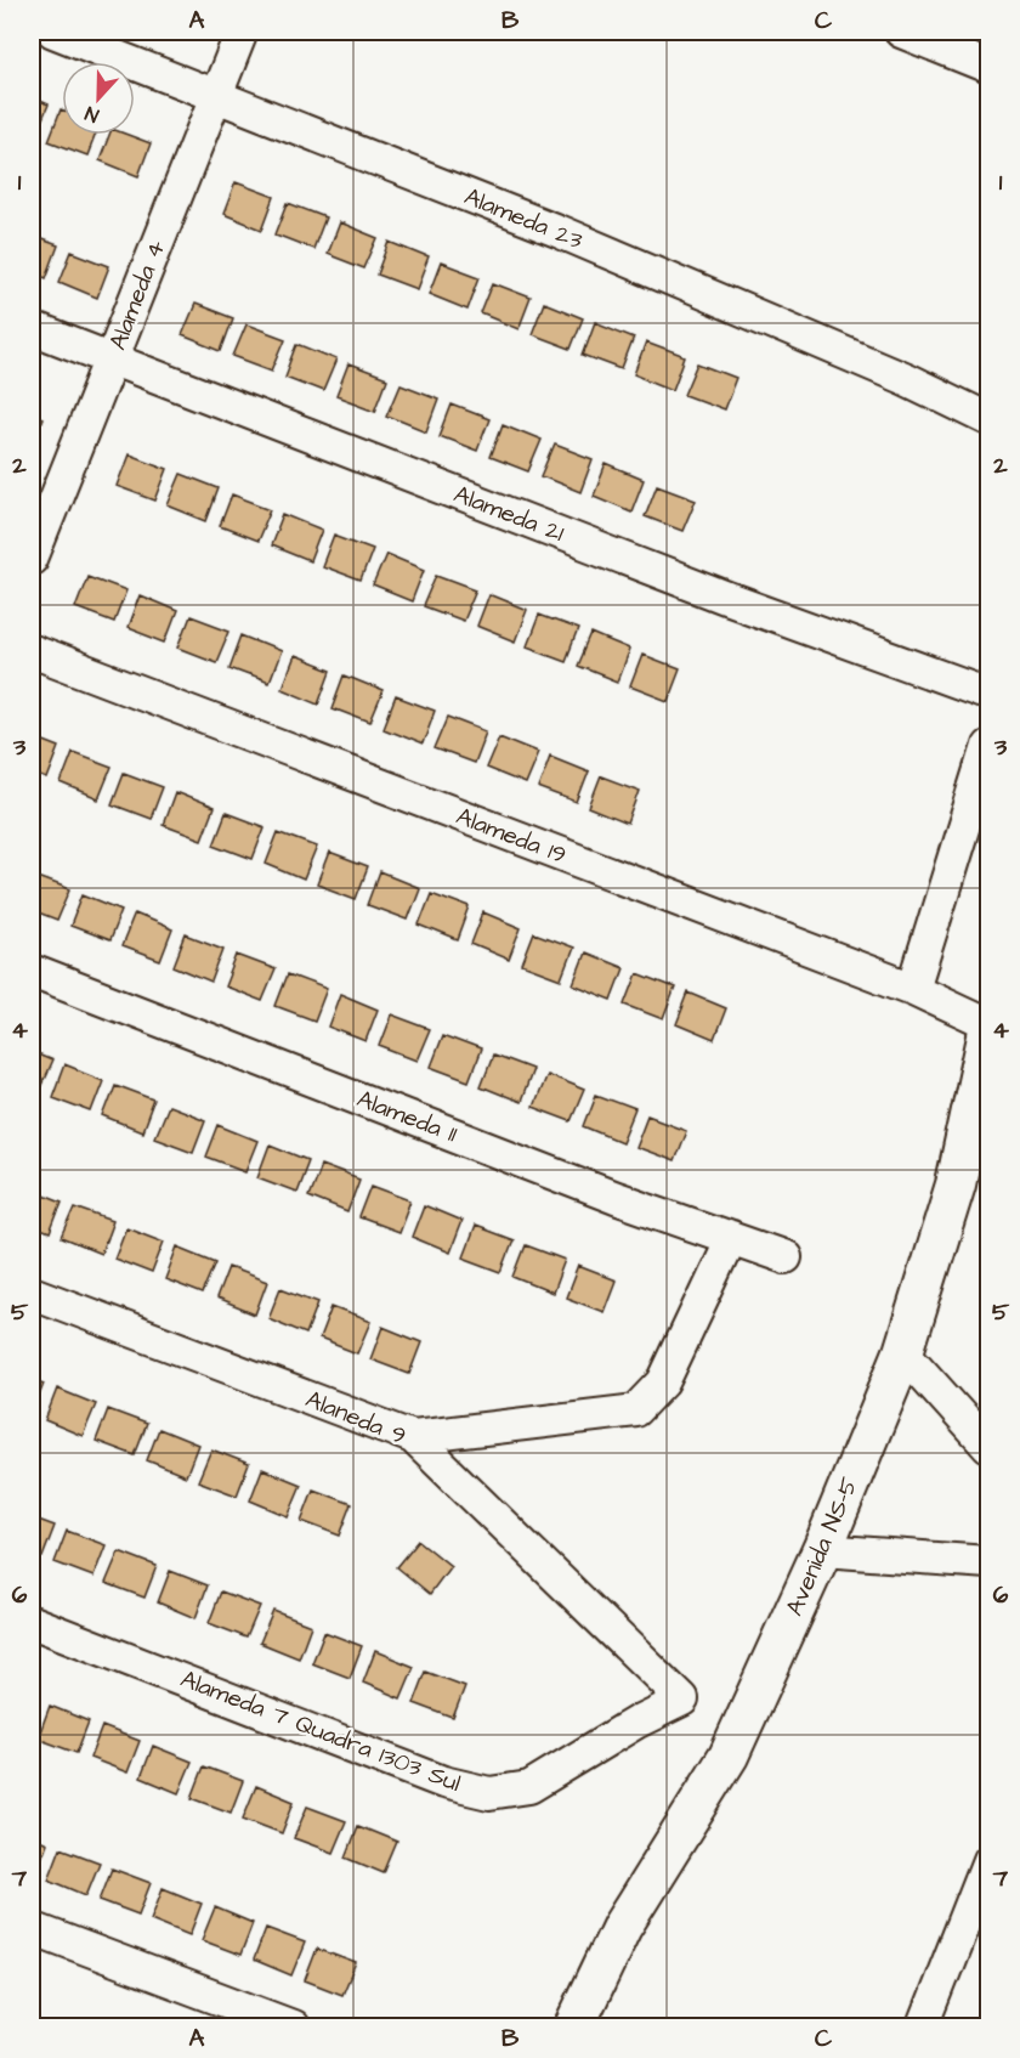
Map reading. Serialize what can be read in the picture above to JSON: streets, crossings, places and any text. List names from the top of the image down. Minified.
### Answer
{"streets":{"street":["Alameda 23","Alameda 4","Alameda 21","Alameda 19","Alameda 11","Alaneda 9","Avenida NS-5","Alameda 7 Quadra 1303 Sul"]},"crossings":[["Alameda 23","Alameda 4"],["Alameda 4","Alameda 21"],["Alaneda 9","Alameda 7 Quadra 1303 Sul"]],"north":"bottom","grid":{"columns":["A","B","C"],"rows":["1","2","3","4","5","6","7"]}}
